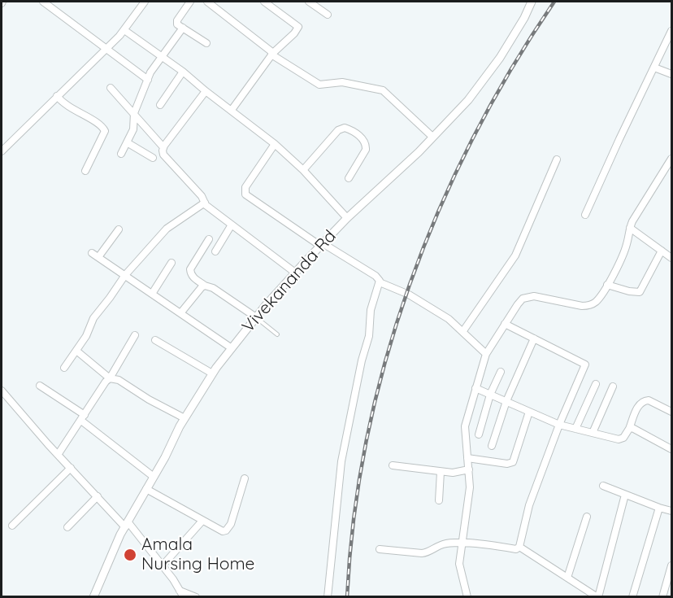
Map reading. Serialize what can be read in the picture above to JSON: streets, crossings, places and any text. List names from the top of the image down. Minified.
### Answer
{"streets":{"street":["Vivekananda Rd"]},"places":["Amala Nursing Home"]}
